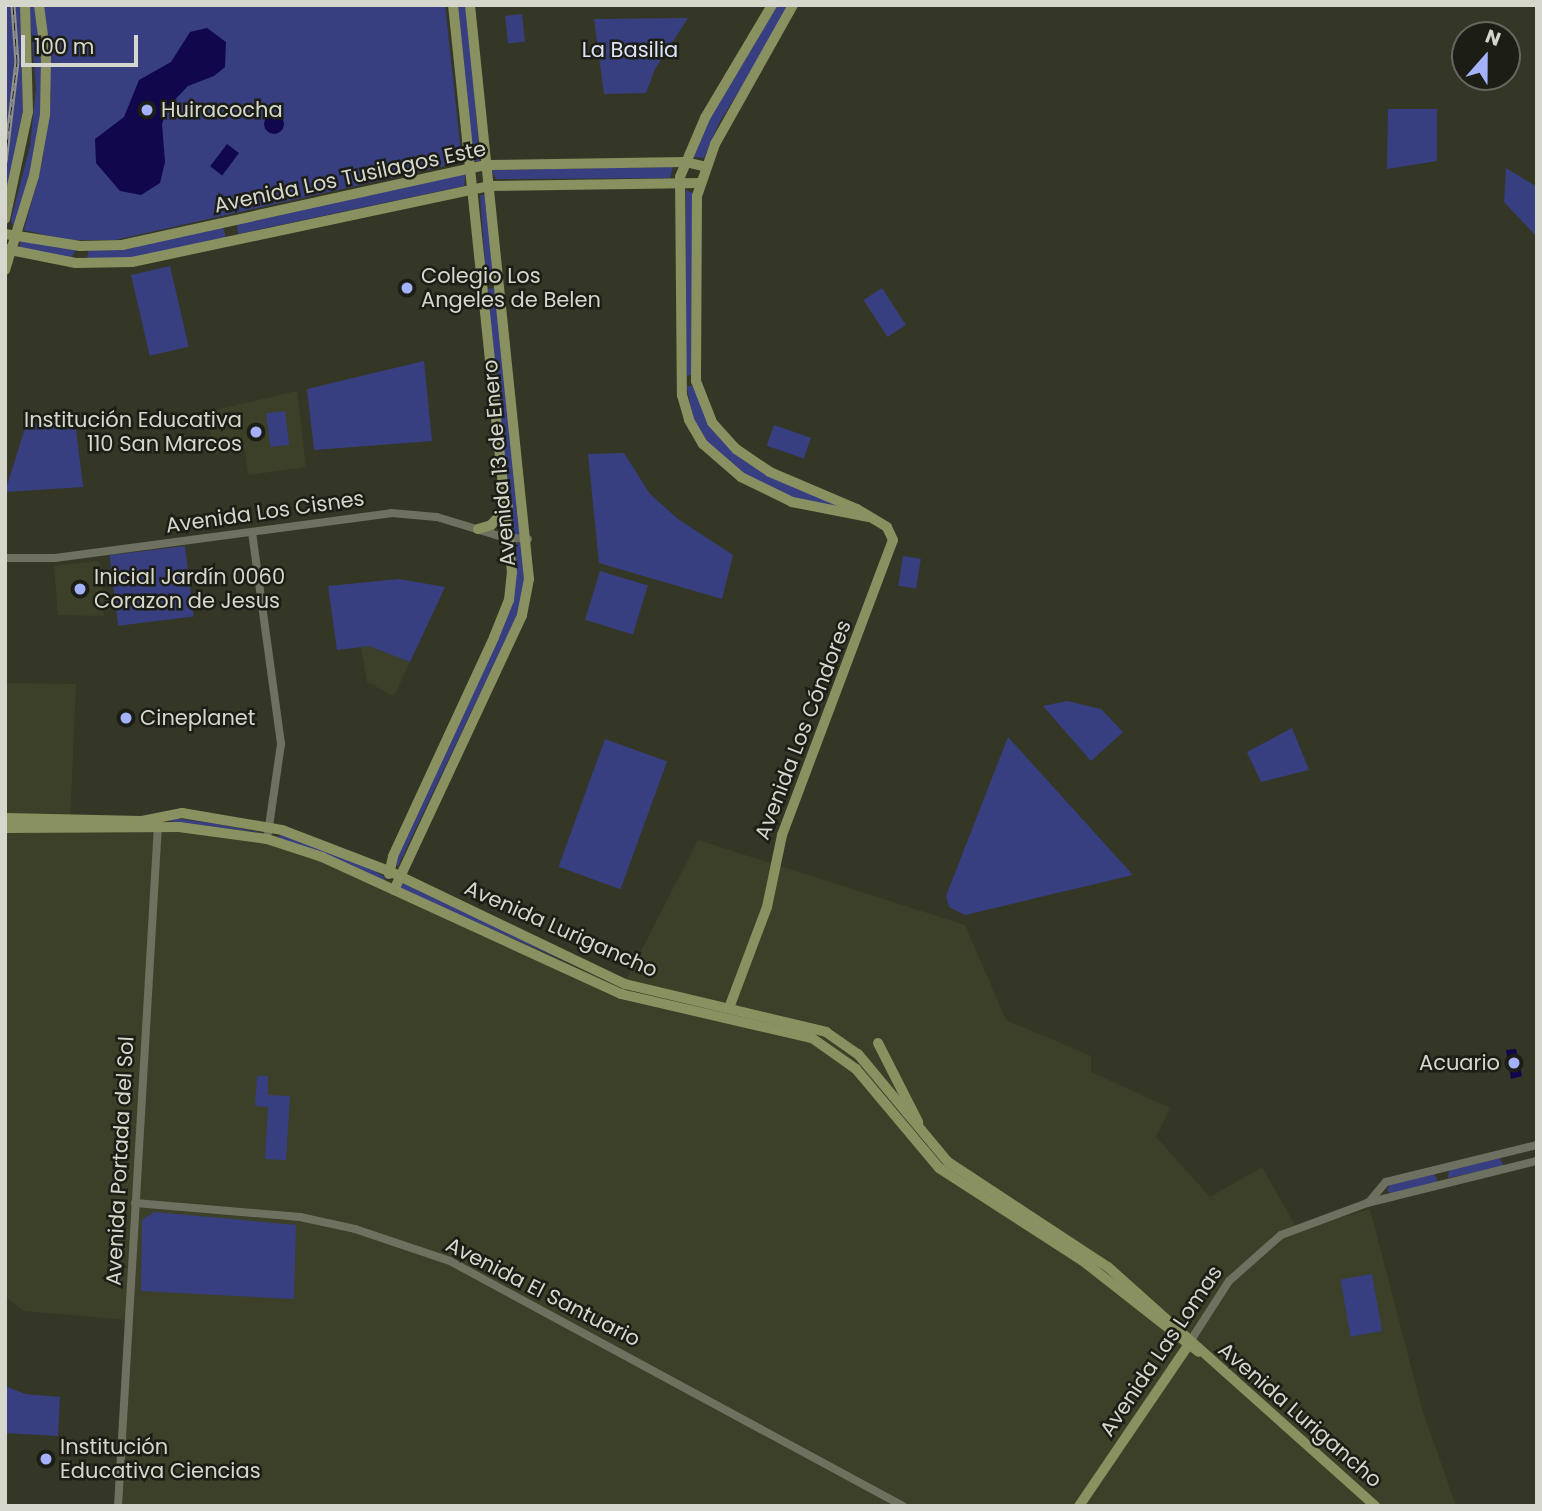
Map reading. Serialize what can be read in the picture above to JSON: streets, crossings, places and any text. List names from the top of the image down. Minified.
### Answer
{"streets":{"main road":["Avenida Los Tusilagos Este","Avenida 13 de Enero","Avenida Los Cóndores","Avenida Lurigancho","Avenida Las Lomas"],"street":["Avenida Los Cisnes","Avenida Portada del Sol","Avenida El Santuario"]},"crossings":[["Avenida Los Tusilagos Este","Avenida 13 de Enero"],["Avenida 13 de Enero","Avenida Los Cisnes"],["Avenida 13 de Enero","Avenida Lurigancho"],["Avenida Los Cóndores","Avenida Lurigancho"],["Avenida Lurigancho","Avenida Portada del Sol"],["Avenida Lurigancho","Avenida Las Lomas"],["Avenida Portada del Sol","Avenida El Santuario"]],"parks":["La Basilia"],"places":["Huiracocha","Colegio Los Angeles de Belen","Institución Educativa 110 San Marcos","Inicial Jardín 0060 Corazon de Jesus","Cineplanet","Acuario","Institución Educativa Ciencias"],"scale_bar":"100 m","north":"top"}
